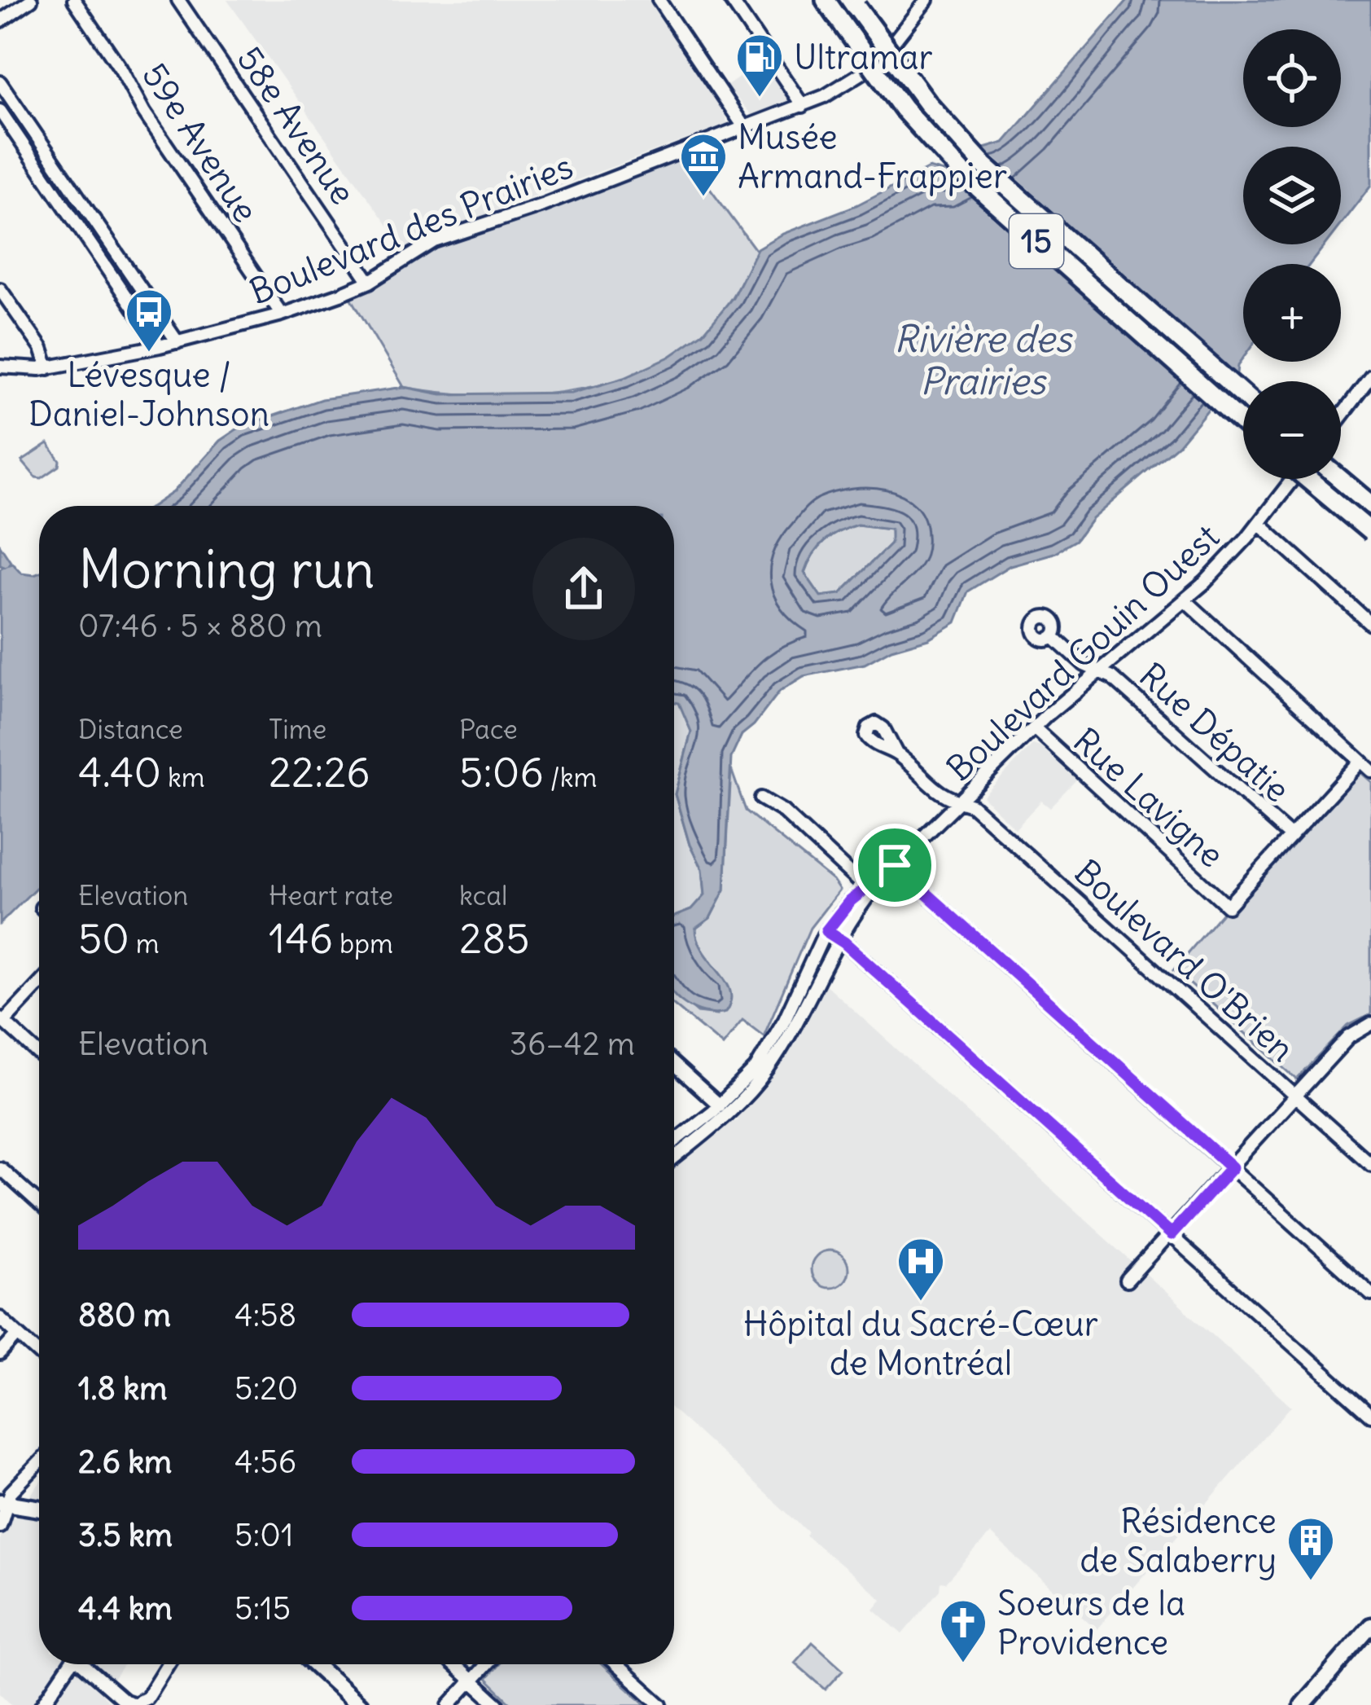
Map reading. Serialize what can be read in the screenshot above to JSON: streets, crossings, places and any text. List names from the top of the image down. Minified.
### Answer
{"streets":{"highway":["15"],"street":["58e Avenue","59e Avenue","Boulevard des Prairies","Boulevard Gouin Ouest","Rue Dépatie","Rue Lavigne","Boulevard O'Brien"]},"crossings":[["58e Avenue","Boulevard des Prairies"],["59e Avenue","Boulevard des Prairies"],["Boulevard Gouin Ouest","Rue Dépatie"],["Boulevard Gouin Ouest","Rue Lavigne"],["Boulevard Gouin Ouest","Boulevard O'Brien"],["Rue Dépatie","Rue Lavigne"]],"water":["Rivière des Prairies"],"places":{"fuel station":["Ultramar"],"museum":["Musée Armand-Frappier"],"bus stop":["Lévesque / Daniel-Johnson"],"hospital":["Hôpital du Sacré-Cœur de Montréal"],"building":["Résidence de Salaberry"],"church":["Soeurs de la Providence"]},"page":{"map_buttons":["+","−"],"heading":["Morning run","07:46 · 5 × 880 m"],"stats":[["Distance","4.40 km"],["Time","22:26"],["Pace","5:06 /km"],["Elevation","50 m"],["Heart rate","146 bpm"],["kcal","285"]],"chart":["Elevation","36–42 m"],"list":[{"name":"880 m","note":"4:58"},{"name":"1.8 km","note":"5:20"},{"name":"2.6 km","note":"4:56"},{"name":"3.5 km","note":"5:01"},{"name":"4.4 km","note":"5:15"}]}}
